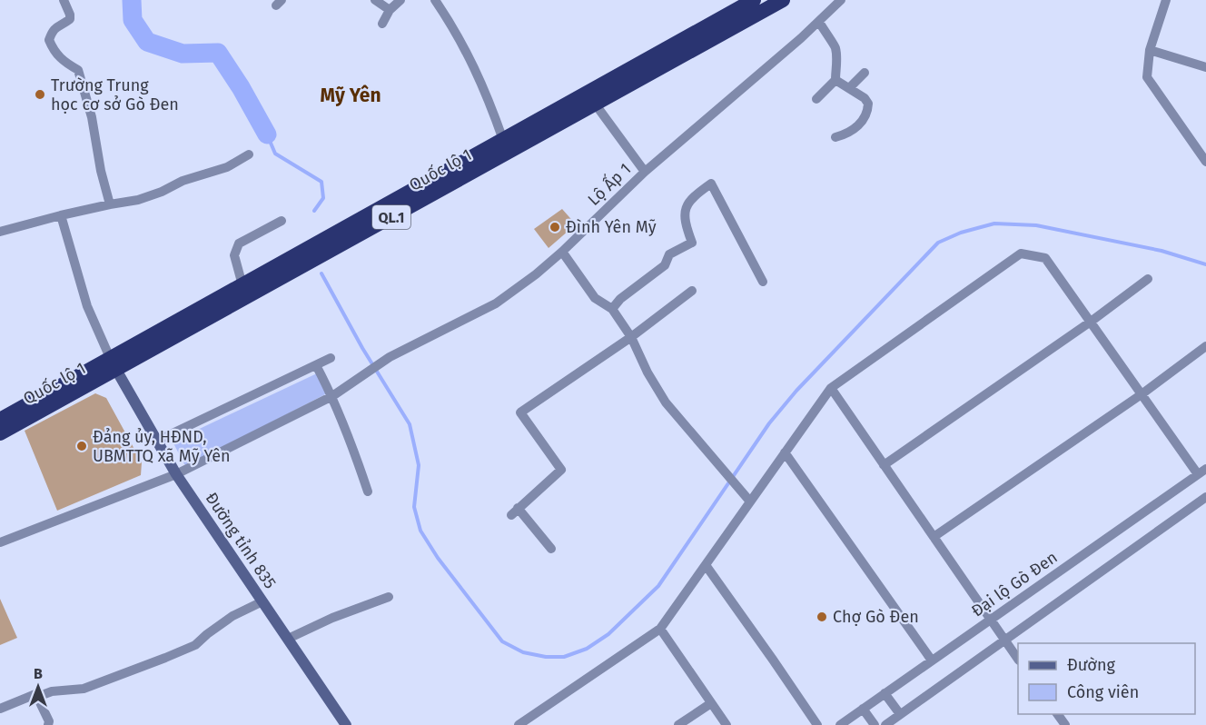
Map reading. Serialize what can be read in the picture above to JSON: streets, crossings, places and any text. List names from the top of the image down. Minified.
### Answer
{"streets":{"highway":["Quốc lộ 1","QL.1"],"main road":["Đường tỉnh 835"],"street":["Lộ Ấp 1","Đại lộ Gò Đen"]},"crossings":[["Quốc lộ 1","Đường tỉnh 835"],["Lộ Ấp 1","Đường tỉnh 835"]],"districts":["Mỹ Yên"],"places":["Trường Trung học cơ sở Gò Đen","Đình Yên Mỹ","Đảng ủy, HĐND, UBMTTQ xã Mỹ Yên","Chợ Gò Đen"],"legend":["Đường","Công viên"],"north":"top"}
